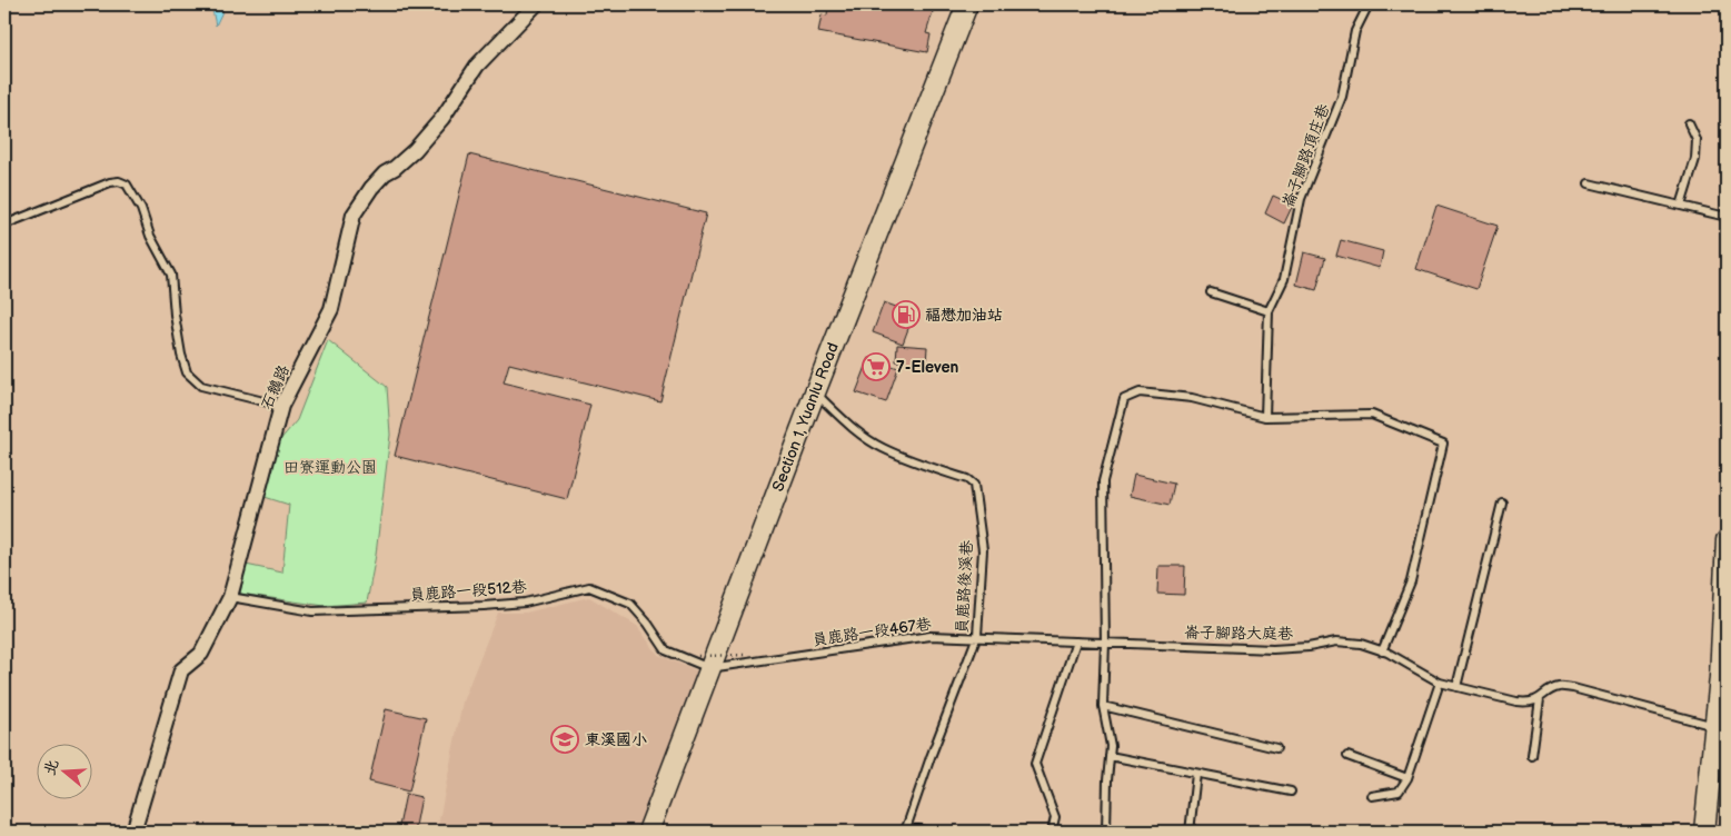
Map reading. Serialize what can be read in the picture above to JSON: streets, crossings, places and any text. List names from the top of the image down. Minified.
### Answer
{"streets":{"main road":["Section 1, Yuanlu Road"],"street":["石鵝路"],"lane":["崙子腳路頂庄巷","員鹿路後溪巷","員鹿路一段512巷","員鹿路一段467巷","崙子腳路大庭巷"]},"crossings":[["石鵝路","員鹿路一段512巷"],["Section 1, Yuanlu Road","員鹿路後溪巷"],["Section 1, Yuanlu Road","員鹿路一段512巷"],["Section 1, Yuanlu Road","員鹿路一段467巷"],["員鹿路後溪巷","員鹿路一段467巷"],["員鹿路一段512巷","員鹿路一段467巷"],["員鹿路一段467巷","崙子腳路大庭巷"]],"parks":["田寮運動公園"],"places":{"fuel station":["福懋加油站"],"supermarket":["7-Eleven"],"school or university":["東溪國小"]},"north":"left"}
